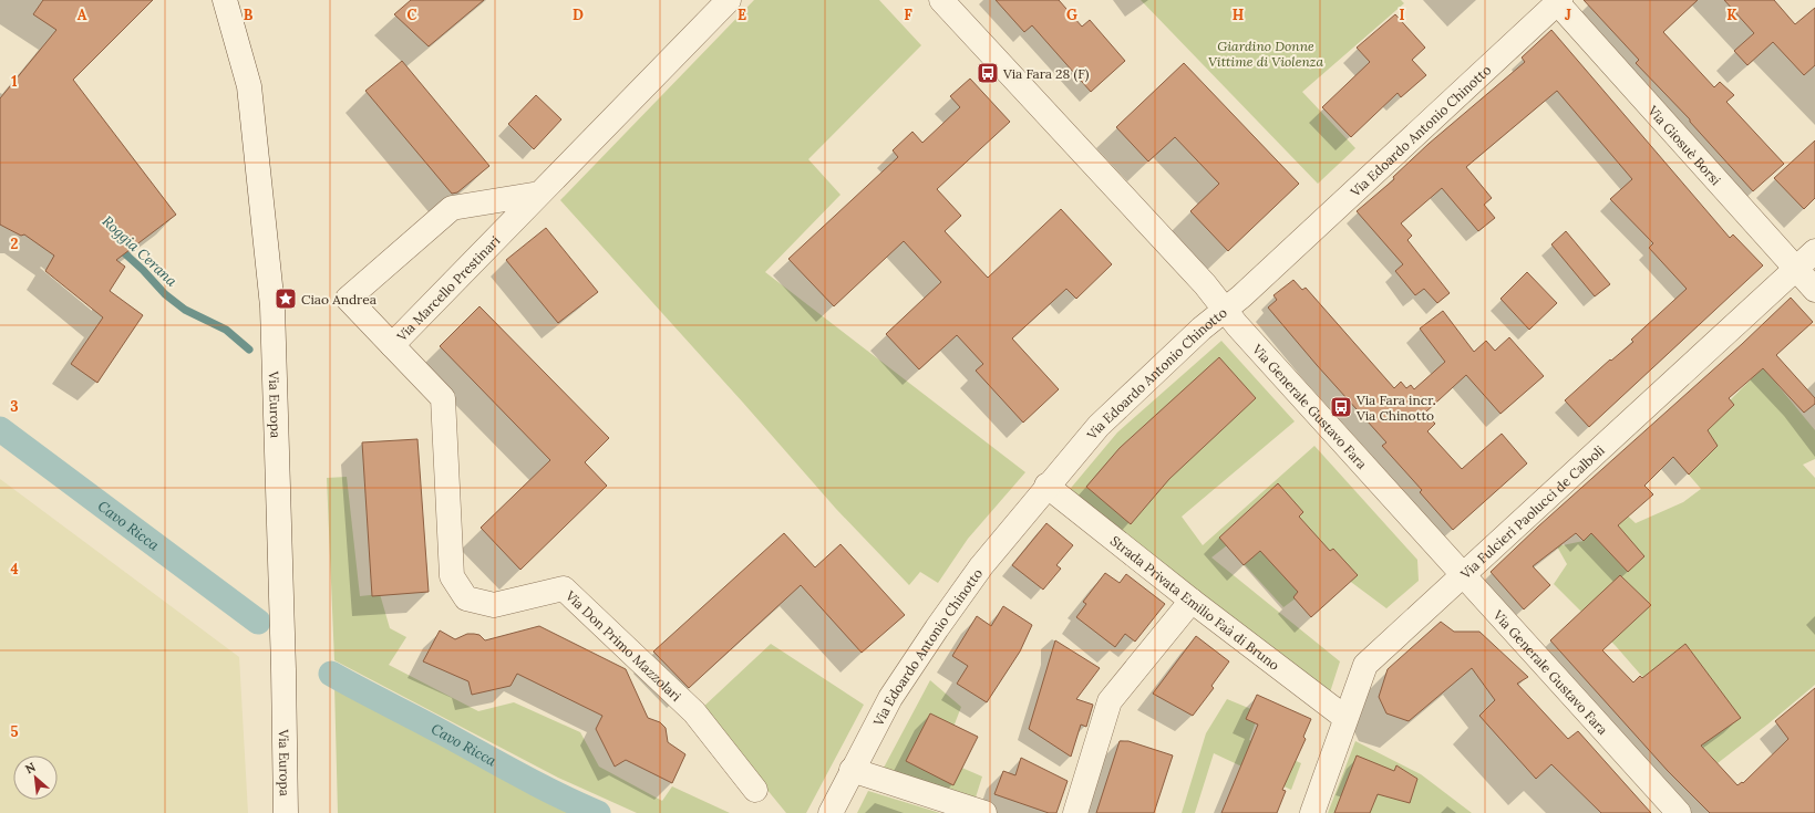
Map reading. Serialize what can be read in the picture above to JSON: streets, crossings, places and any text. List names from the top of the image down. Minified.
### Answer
{"streets":{"street":["Via Edoardo Antonio Chinotto","Via Giosuè Borsi","Via Marcello Prestinari","Via Europa","Via Generale Gustavo Fara","Via Fulcieri Paolucci de Calboli","Strada Privata Emilio Faà di Bruno","Via Don Primo Mazzolari"]},"crossings":[["Via Edoardo Antonio Chinotto","Via Giosuè Borsi"],["Via Edoardo Antonio Chinotto","Via Generale Gustavo Fara"],["Via Edoardo Antonio Chinotto","Strada Privata Emilio Faà di Bruno"],["Via Giosuè Borsi","Via Fulcieri Paolucci de Calboli"],["Via Marcello Prestinari","Via Don Primo Mazzolari"],["Via Generale Gustavo Fara","Via Fulcieri Paolucci de Calboli"],["Via Fulcieri Paolucci de Calboli","Strada Privata Emilio Faà di Bruno"]],"water":["Roggia Cerana","Cavo Ricca"],"parks":["Giardino Donne Vittime di Violenza"],"places":{"bus stop":["Via Fara 28 (F)","Via Fara incr. Via Chinotto"],"place":["Ciao Andrea"]},"north":"top left","grid":{"columns":["A","B","C","D","E","F","G","H","I","J","K"],"rows":["1","2","3","4","5"]}}
